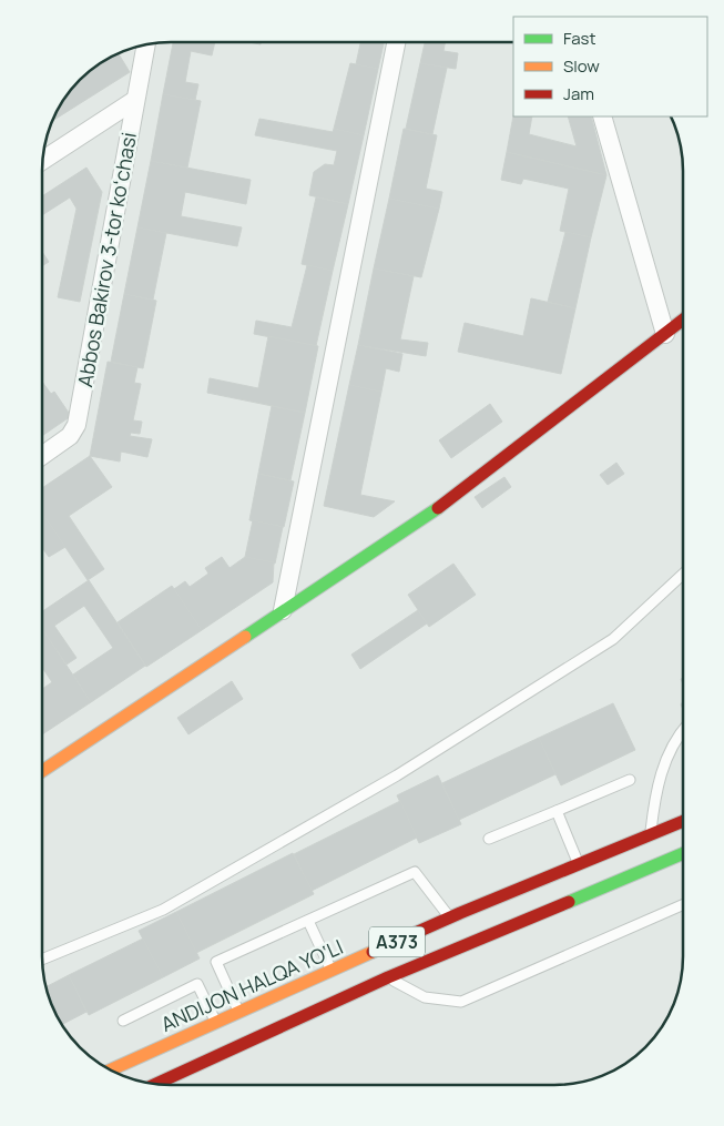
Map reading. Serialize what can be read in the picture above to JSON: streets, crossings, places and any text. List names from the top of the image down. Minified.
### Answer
{"streets":{"main road":["A373","ANDIJON HALQA YO‘LI"],"street":["Abbos Bakirov 3-tor koʻchasi"]},"legend":["Fast","Slow","Jam"]}
